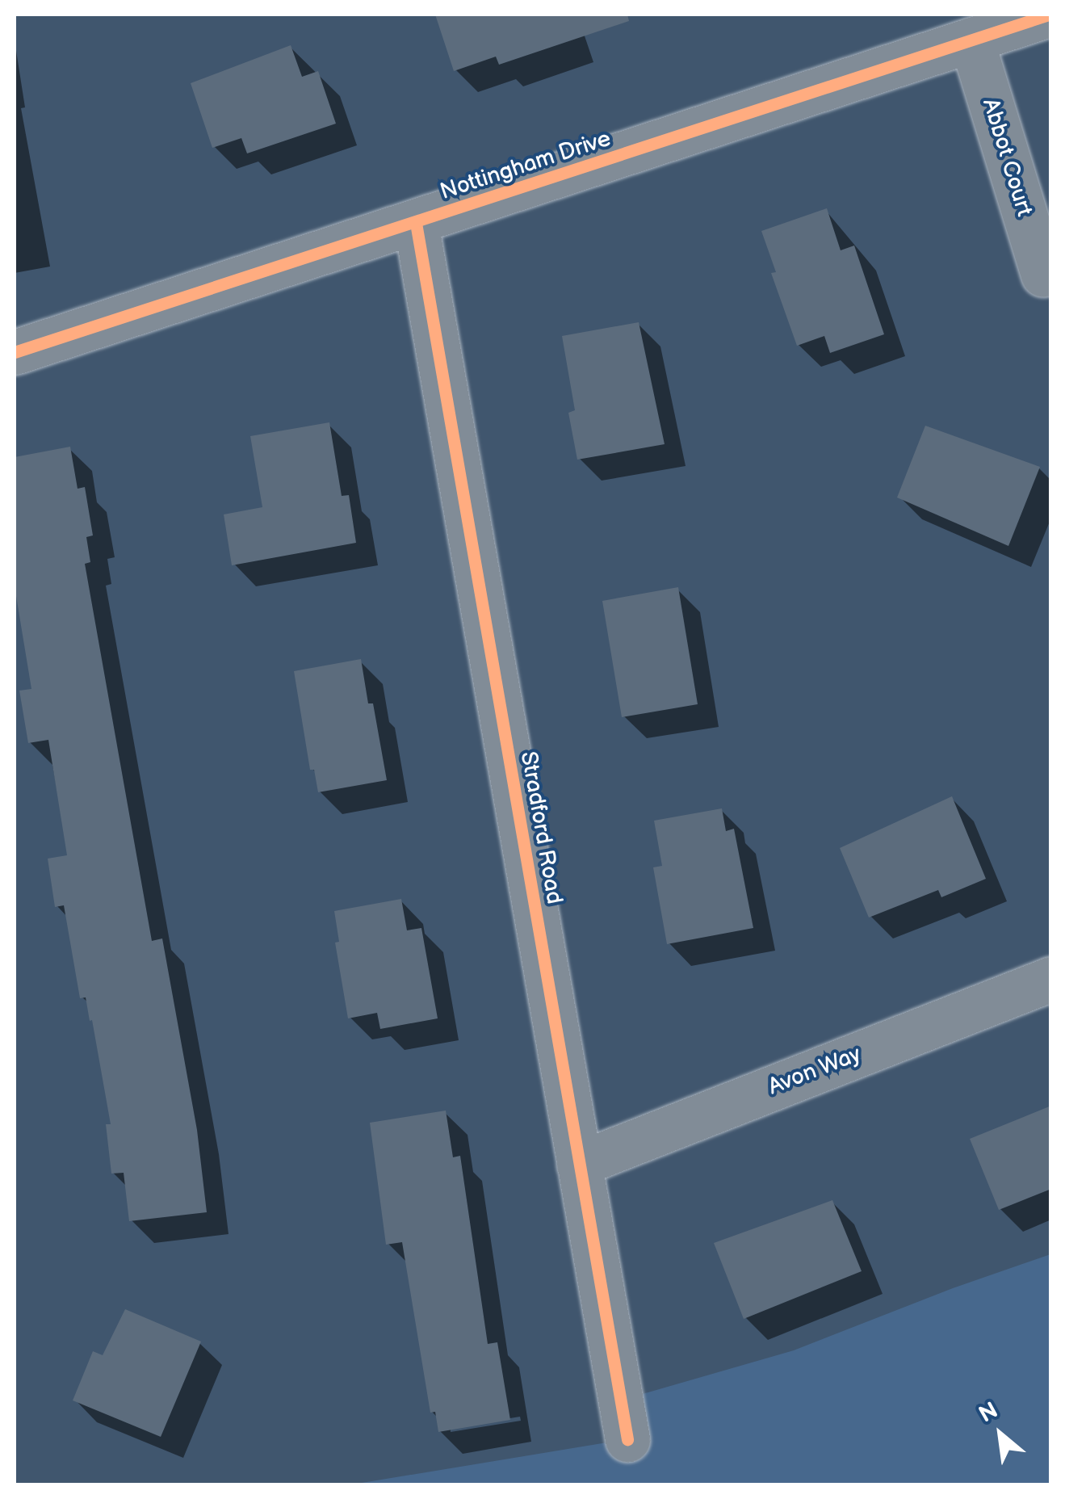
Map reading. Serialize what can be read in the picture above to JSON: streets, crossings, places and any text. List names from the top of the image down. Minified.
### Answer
{"streets":{"street":["Abbot Court","Nottingham Drive","Stradford Road","Avon Way"]},"crossings":[["Abbot Court","Nottingham Drive"],["Nottingham Drive","Stradford Road"],["Stradford Road","Avon Way"]],"north":"top left"}
